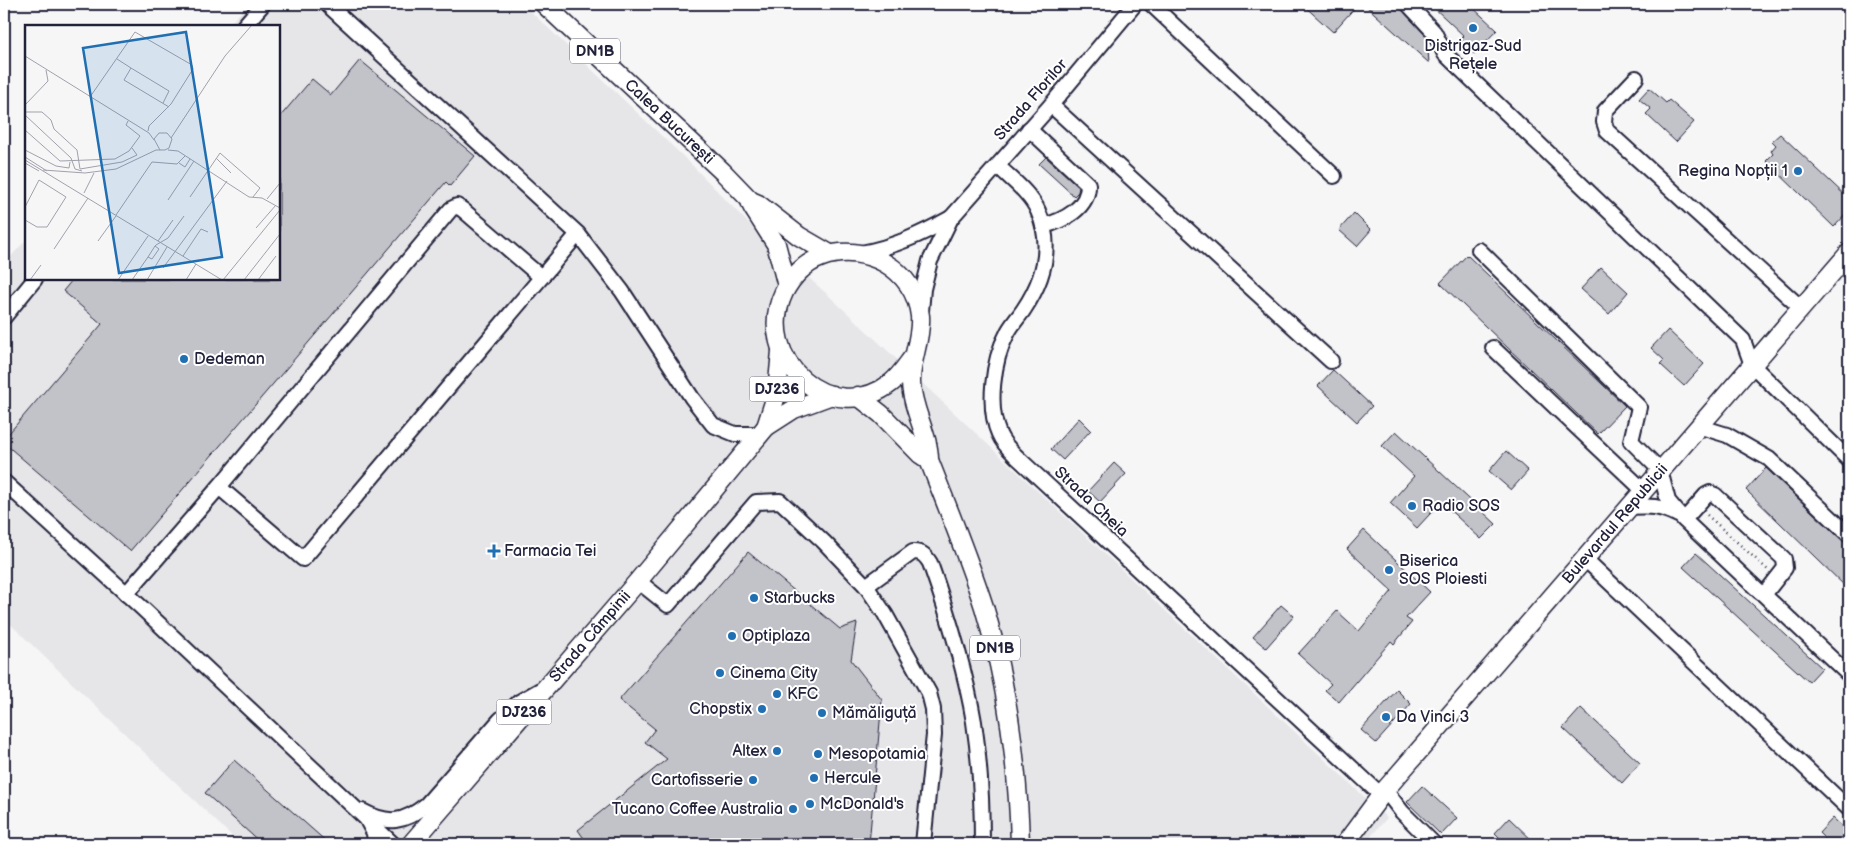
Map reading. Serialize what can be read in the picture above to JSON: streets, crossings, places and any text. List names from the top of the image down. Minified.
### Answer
{"streets":{"main road":["DN1B","Calea București","DJ236","Bulevardul Republicii","Strada Câmpinii"],"street":["Strada Florilor","Strada Cheia"]},"crossings":[["DN1B","Calea București"],["DN1B","DJ236"],["Strada Florilor","Strada Cheia"],["DJ236","Strada Câmpinii"],["Strada Cheia","Bulevardul Republicii"]],"places":{"other":["Distrigaz-Sud Rețele","Regina Nopții 1","Dedeman","Radio SOS","Biserica SOS Ploiesti","Starbucks","Optiplaza","Cinema City","KFC","Chopstix","Mămăliguță","Da Vinci 3","Altex","Mesopotamia","Hercule","Cartofisserie","McDonald's","Tucano Coffee Australia"],"health":["Farmacia Tei"]}}
